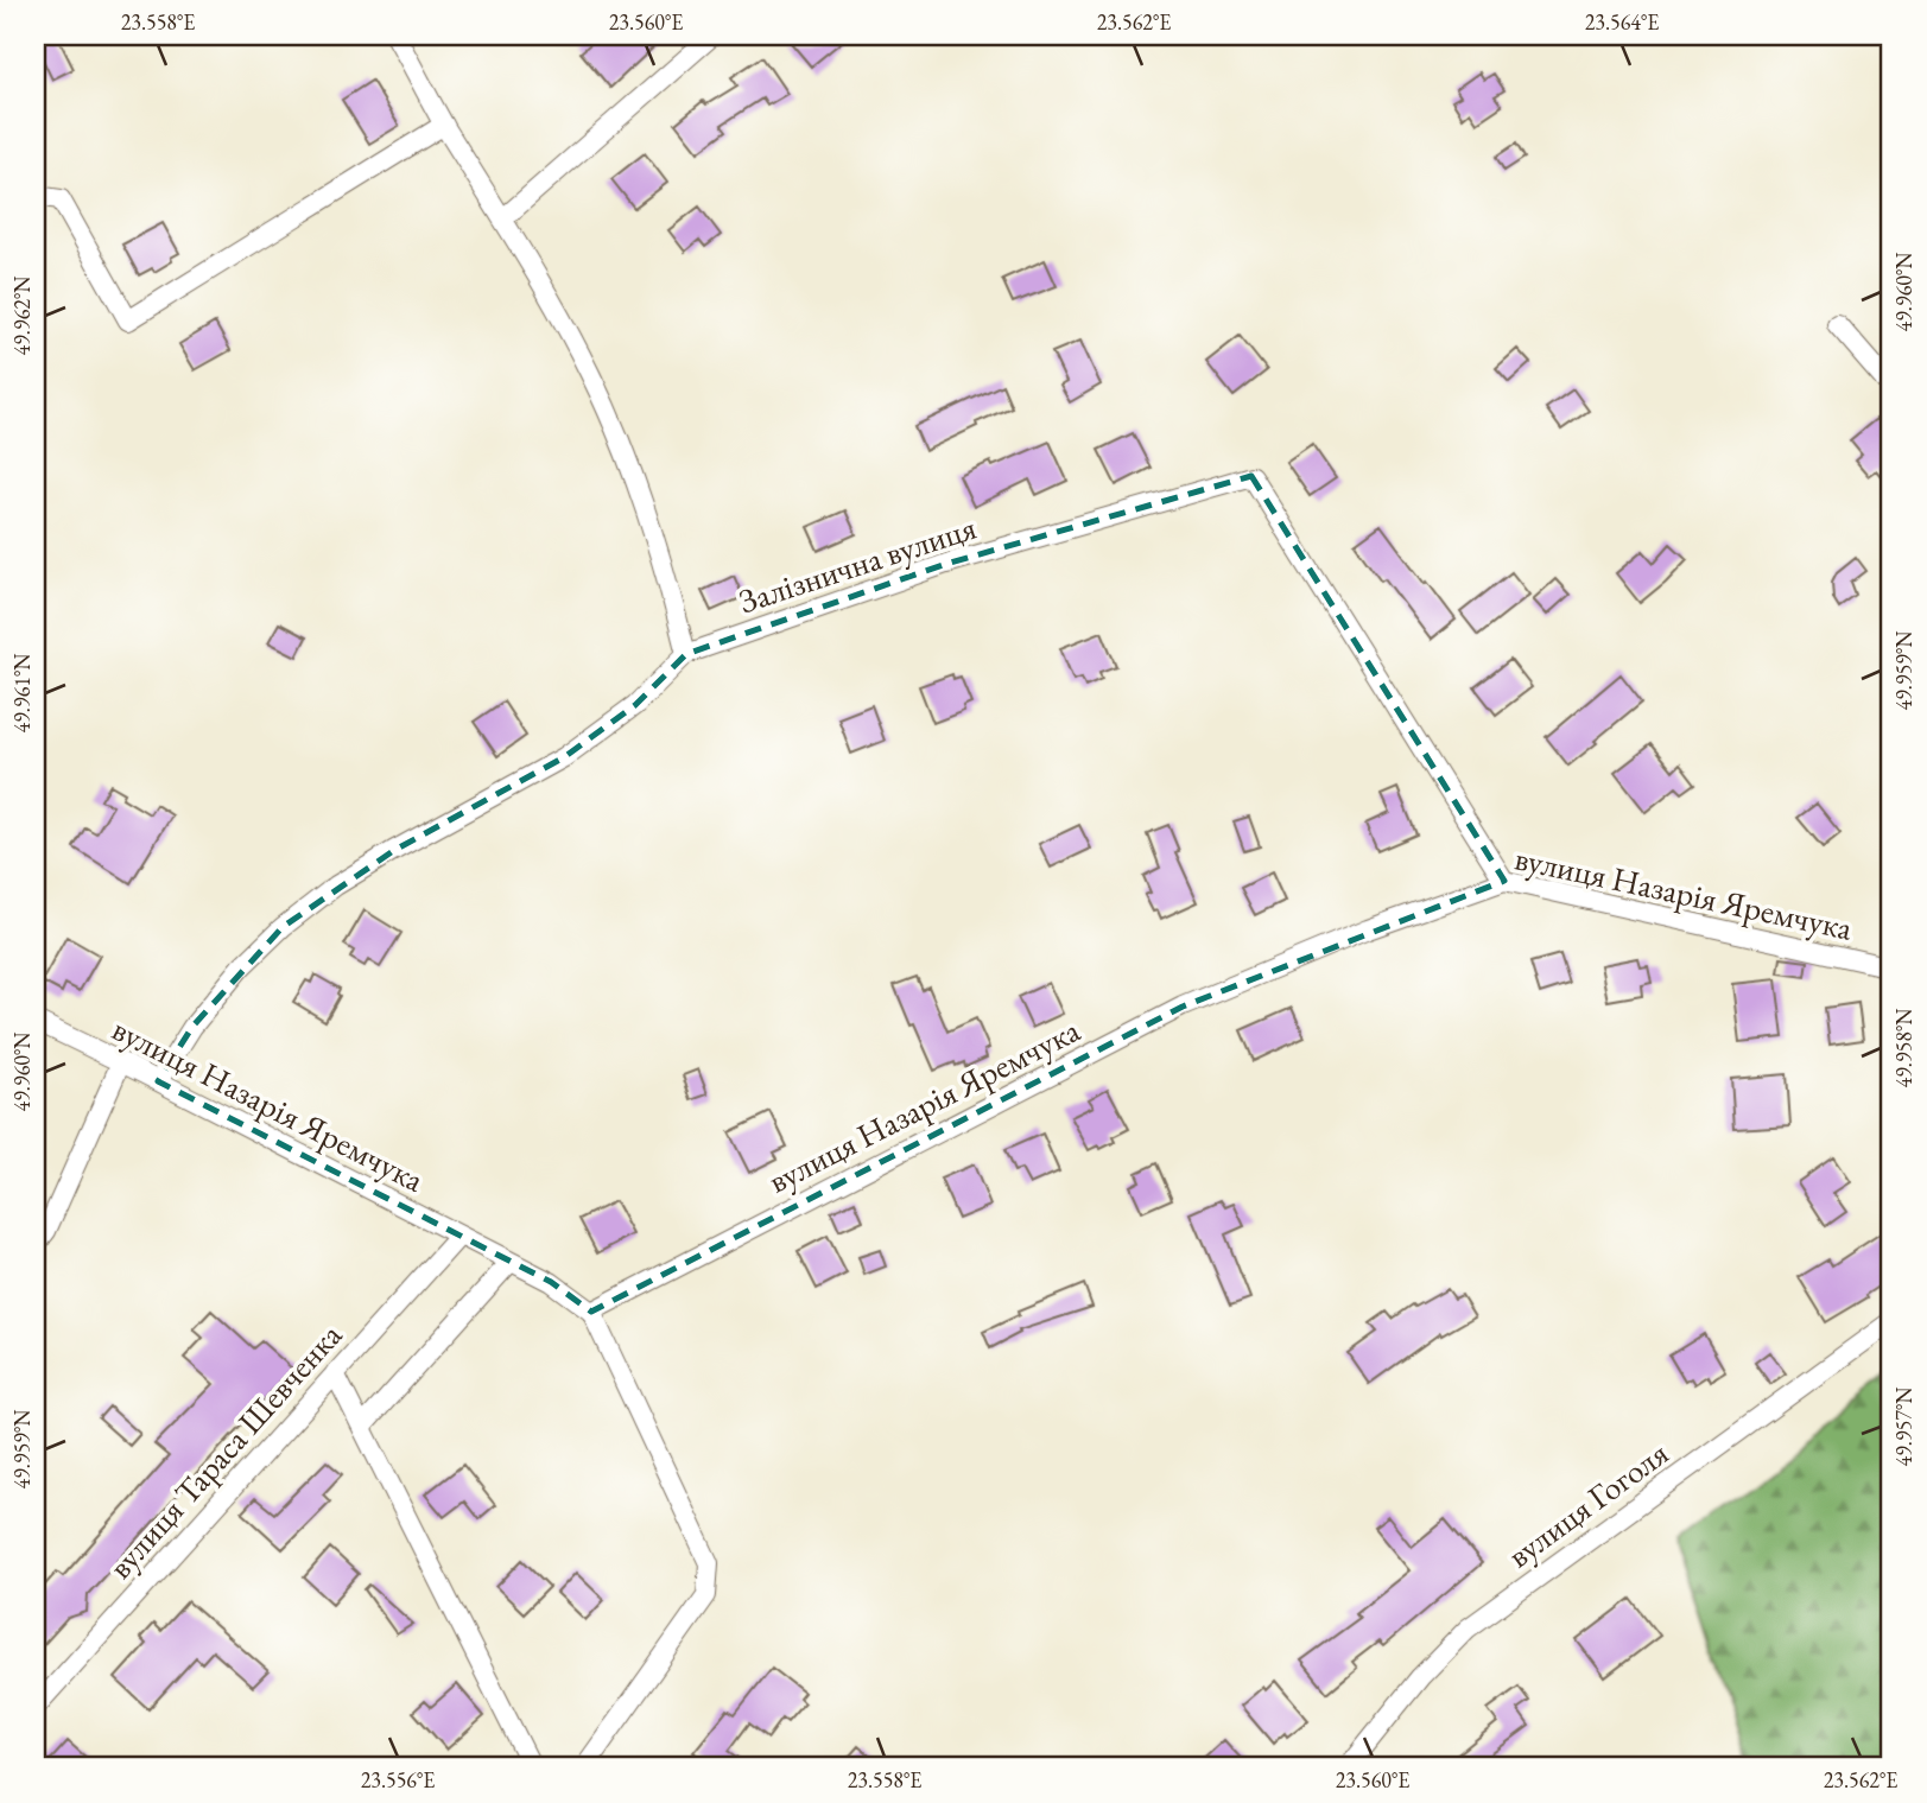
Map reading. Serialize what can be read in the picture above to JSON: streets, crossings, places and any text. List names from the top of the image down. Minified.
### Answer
{"streets":{"street":["Залізнична вулиця","вулиця Назарія Яремчука","вулиця Тараса Шевченка","вулиця Гоголя"]},"crossings":[["Залізнична вулиця","вулиця Назарія Яремчука"],["вулиця Назарія Яремчука","вулиця Тараса Шевченка"]],"coordinates":["23.558°E","23.560°E","23.562°E","23.564°E","49.960°N","49.962°N","49.959°N","49.961°N","49.958°N","49.957°N","23.556°E"]}
